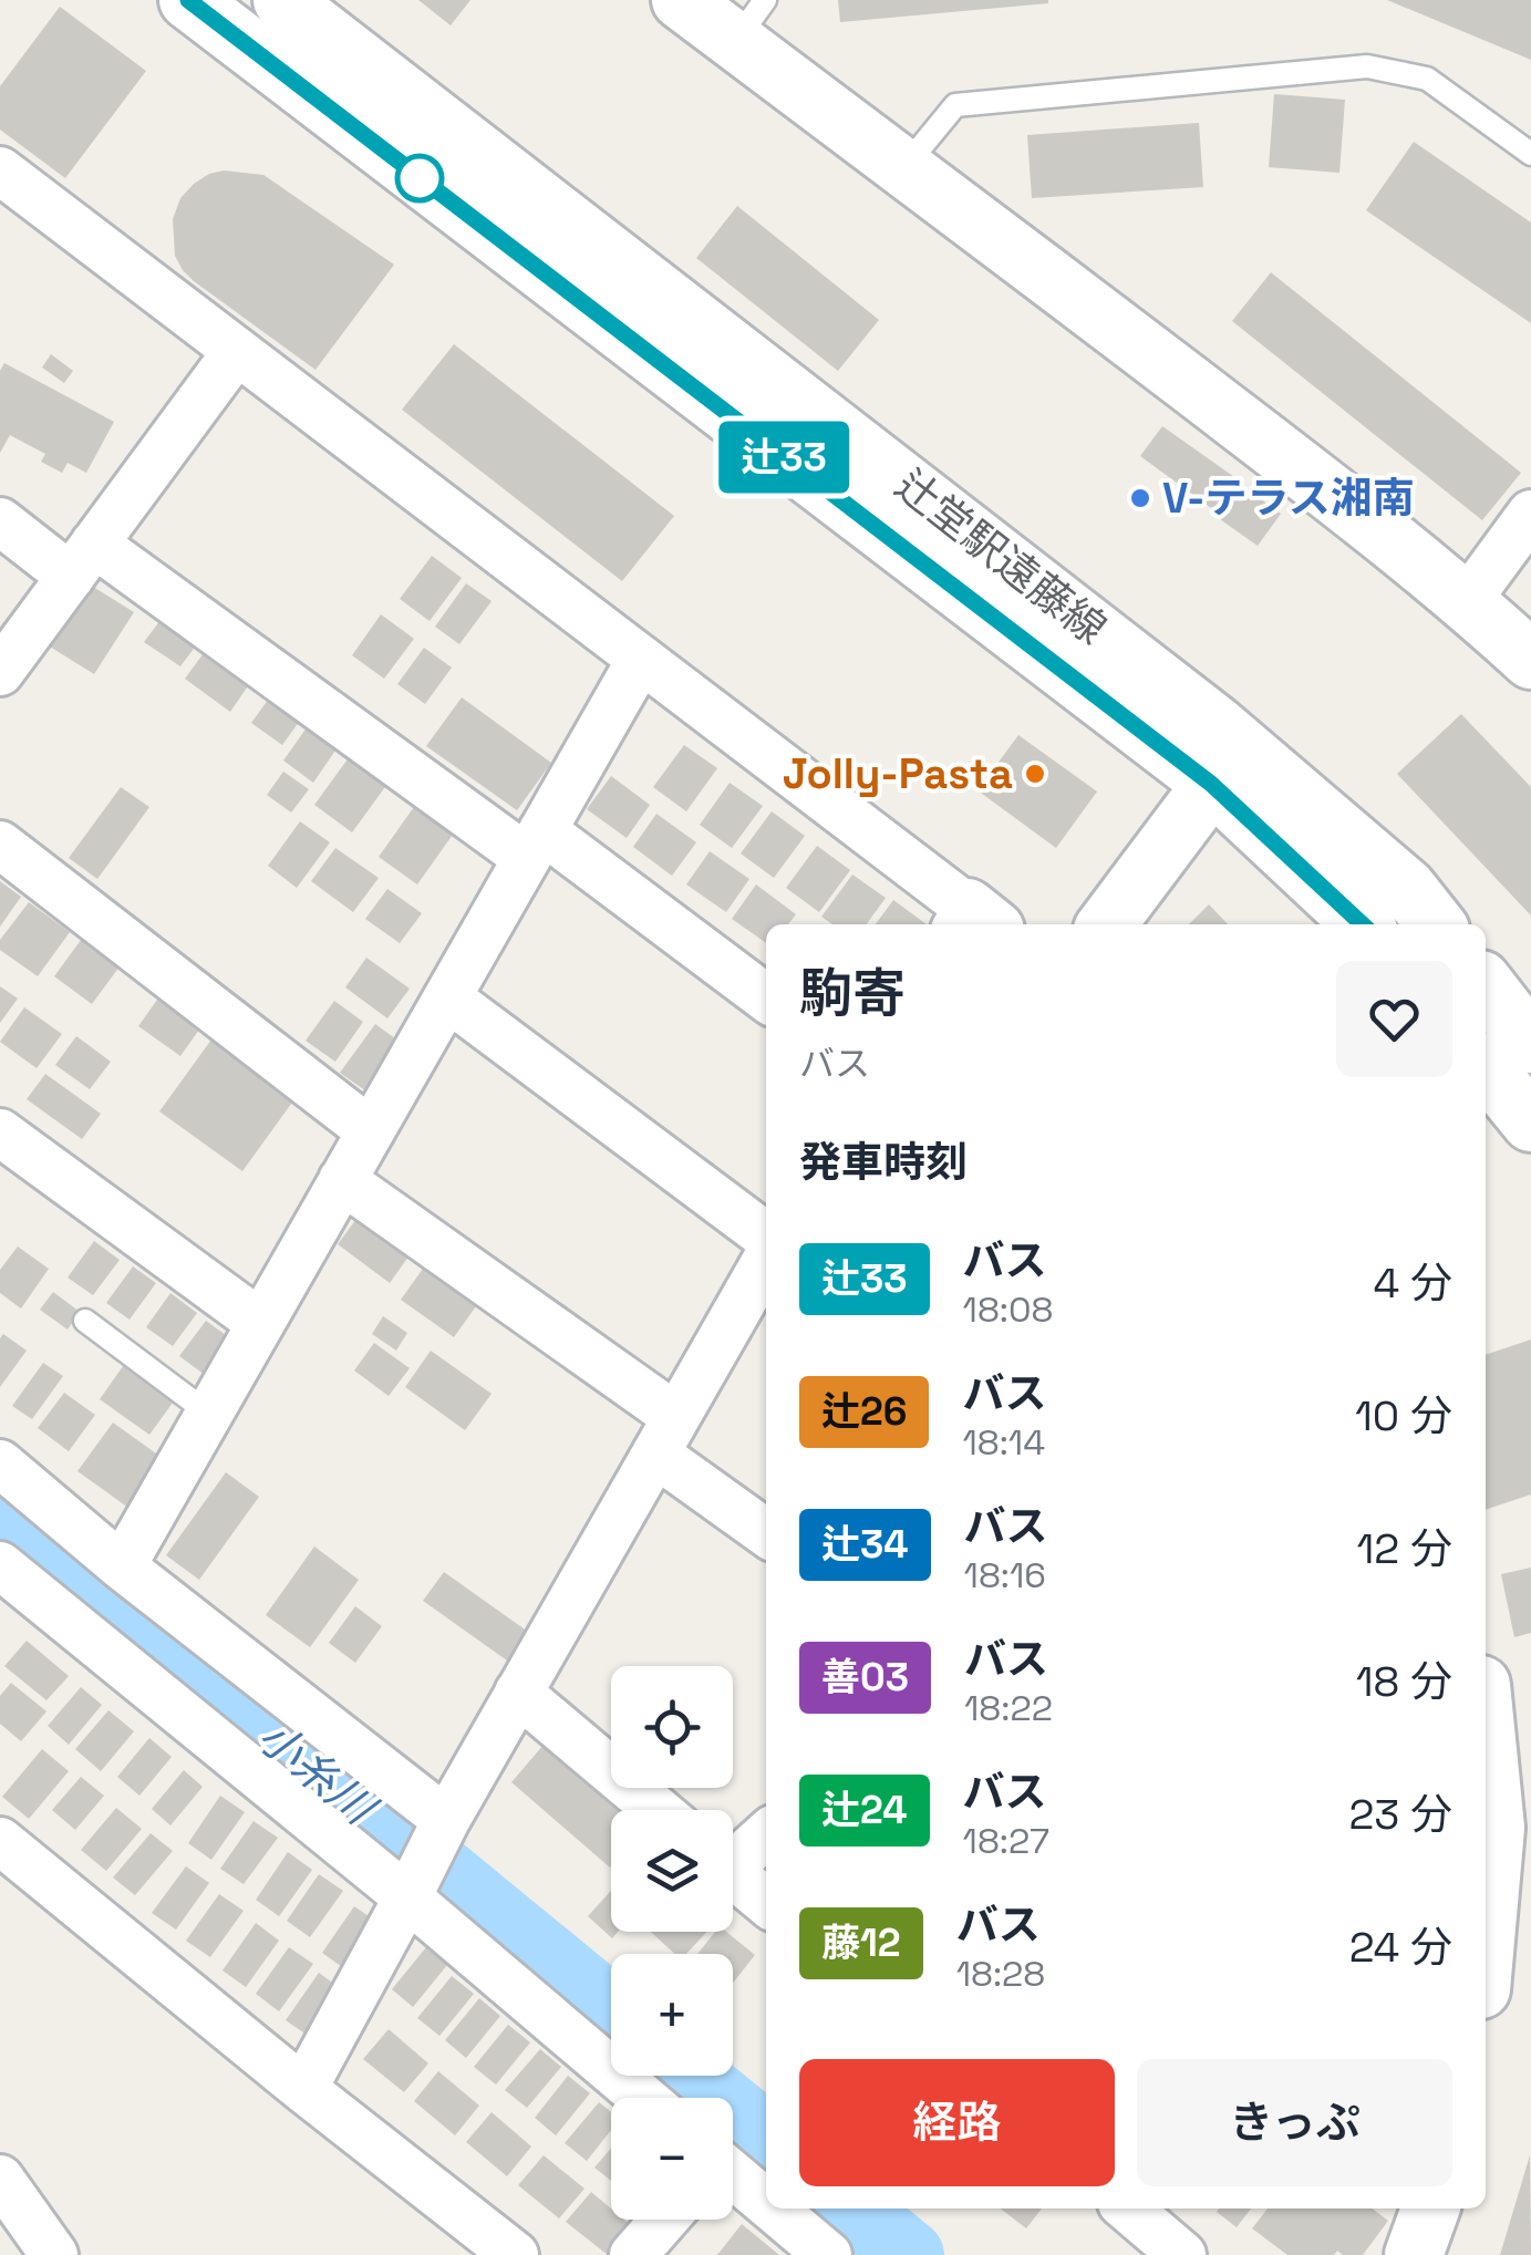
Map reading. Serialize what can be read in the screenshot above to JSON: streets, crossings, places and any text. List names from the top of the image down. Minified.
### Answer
{"streets":{"street":["辻堂駅遠藤線"]},"water":["小糸川"],"places":["V-テラス湘南","Jolly-Pasta"],"lines":["bus line 辻33"],"page":{"on_map":"辻33","heading":[["駒寄","バス"],"発車時刻"],"list":[{"mark":"辻33","name":"バス","note":"18:08","value":"4 分"},{"mark":"辻26","name":"バス","note":"18:14","value":"10 分"},{"mark":"辻34","name":"バス","note":"18:16","value":"12 分"},{"mark":"善03","name":"バス","note":"18:22","value":"18 分"},{"mark":"辻24","name":"バス","note":"18:27","value":"23 分"},{"mark":"藤12","name":"バス","note":"18:28","value":"24 分"}],"map_buttons":["+","−"],"buttons":["経路","きっぷ"]}}
